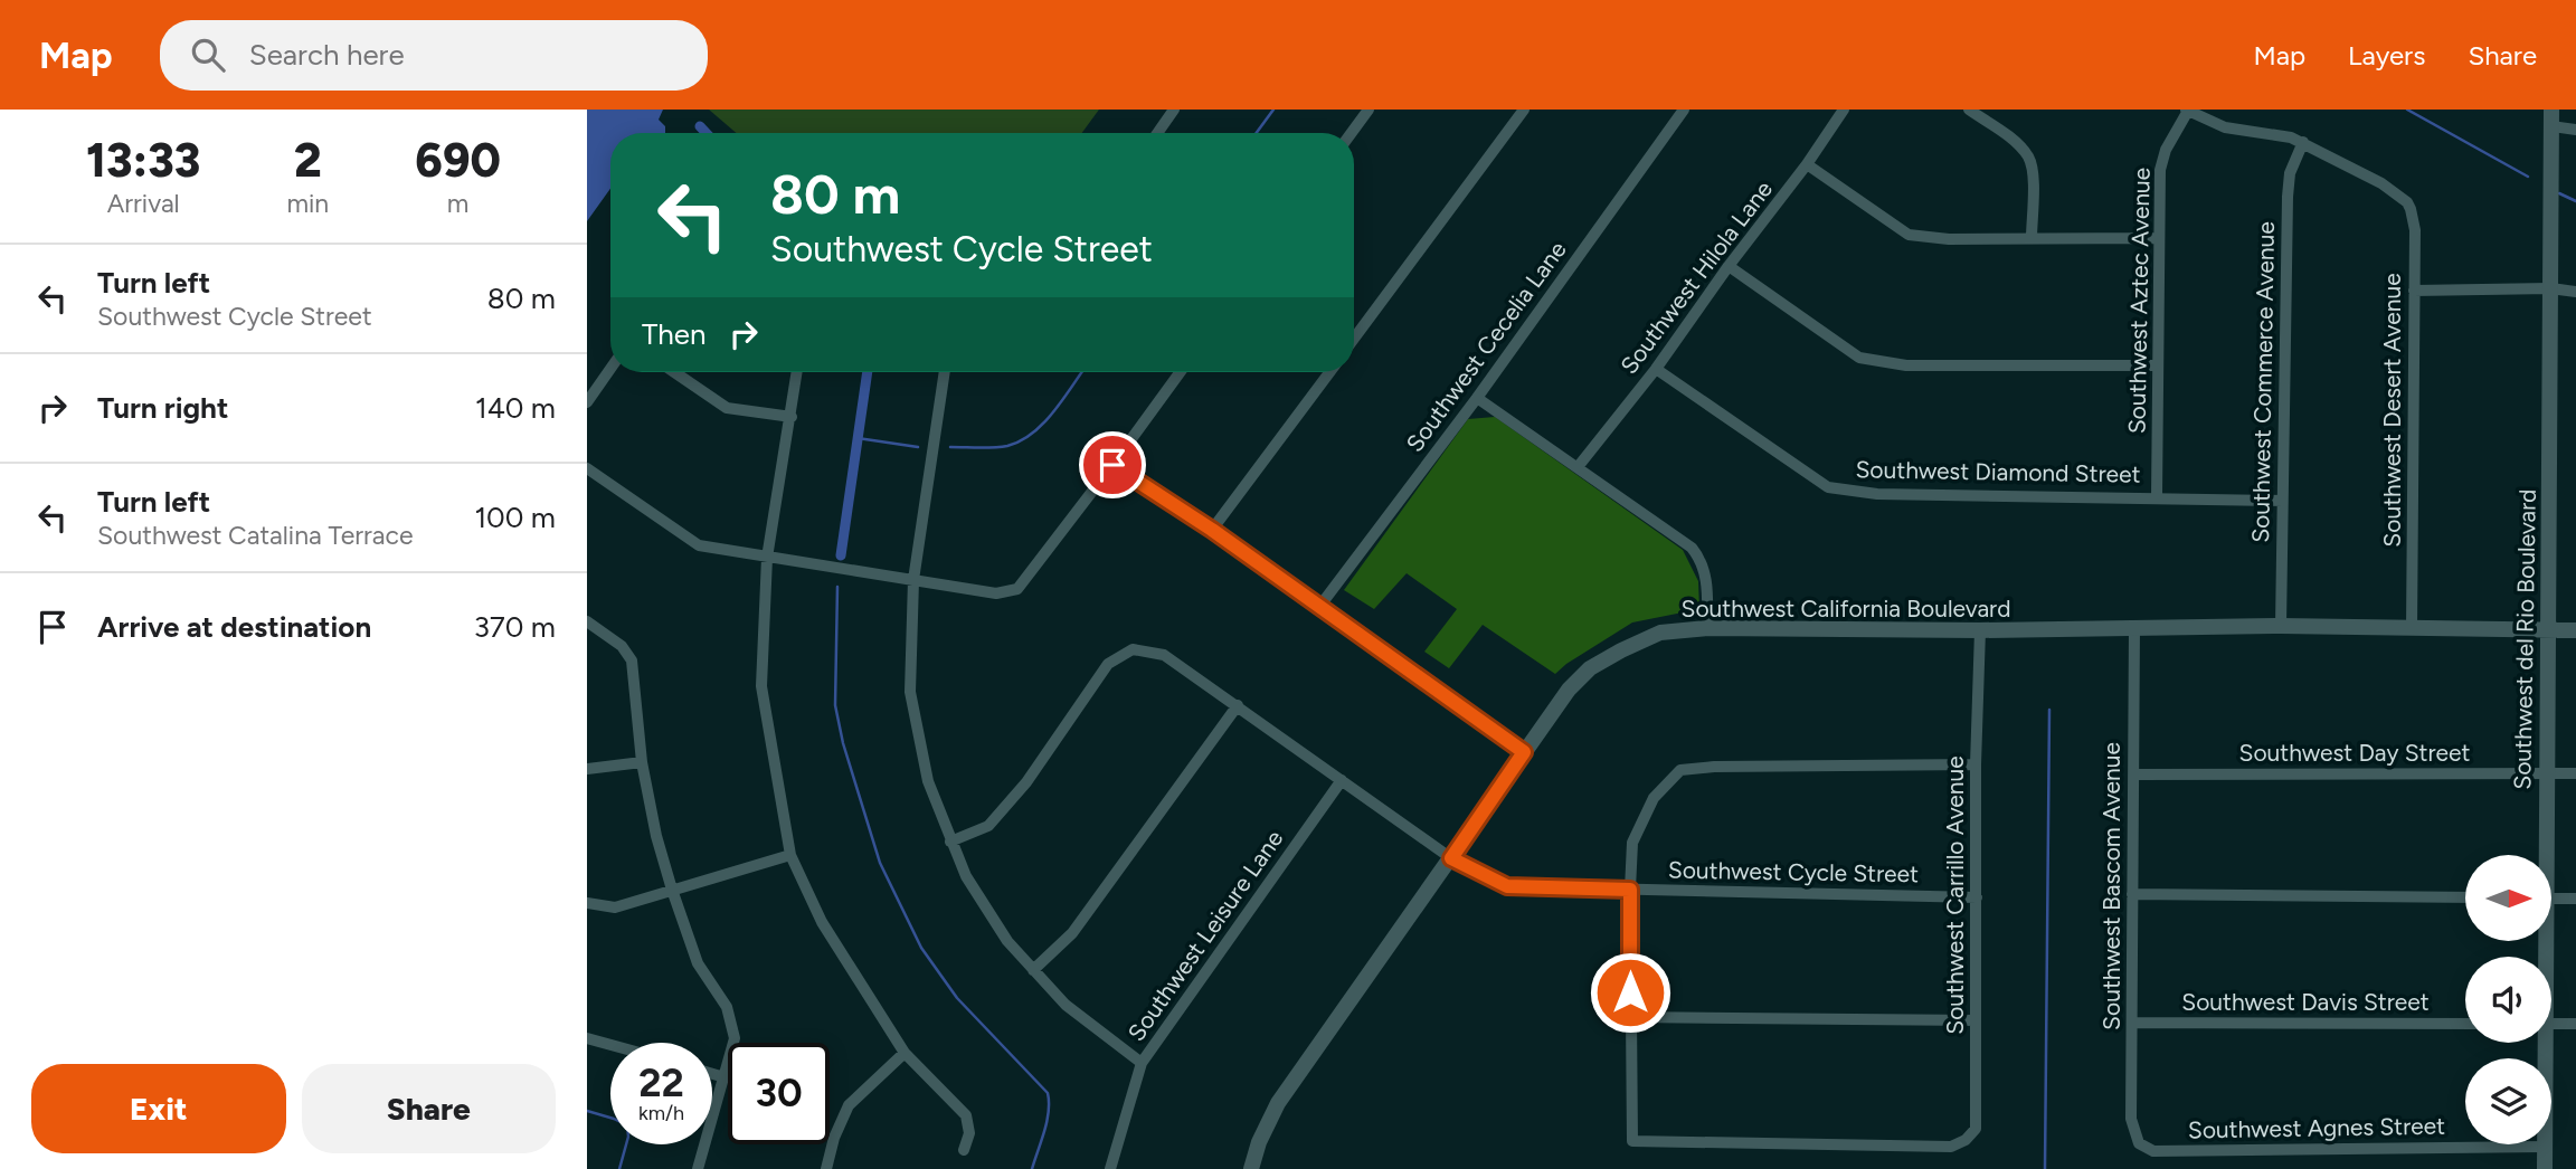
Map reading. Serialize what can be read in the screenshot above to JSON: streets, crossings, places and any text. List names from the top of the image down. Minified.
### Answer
{"streets":{"street":["Southwest Hilola Lane","Southwest Aztec Avenue","Southwest Cecelia Lane","Southwest Commerce Avenue","Southwest Desert Avenue","Southwest Diamond Street","Southwest California Boulevard","Southwest del Rio Boulevard","Southwest Day Street","Southwest Cycle Street","Southwest Bascom Avenue","Southwest Carrillo Avenue","Southwest Leisure Lane","Southwest Davis Street","Southwest Agnes Street"]},"crossings":[["Southwest Hilola Lane","Southwest Diamond Street"],["Southwest Aztec Avenue","Southwest Diamond Street"],["Southwest Commerce Avenue","Southwest Desert Avenue"],["Southwest Commerce Avenue","Southwest Diamond Street"],["Southwest Commerce Avenue","Southwest California Boulevard"],["Southwest Desert Avenue","Southwest California Boulevard"],["Southwest California Boulevard","Southwest del Rio Boulevard"],["Southwest California Boulevard","Southwest Cycle Street"],["Southwest California Boulevard","Southwest Bascom Avenue"],["Southwest California Boulevard","Southwest Carrillo Avenue"],["Southwest del Rio Boulevard","Southwest Day Street"],["Southwest del Rio Boulevard","Southwest Agnes Street"],["Southwest Day Street","Southwest Bascom Avenue"],["Southwest Cycle Street","Southwest Carrillo Avenue"],["Southwest Cycle Street","Southwest Leisure Lane"],["Southwest Bascom Avenue","Southwest Davis Street"],["Southwest Bascom Avenue","Southwest Agnes Street"]],"north":"right","page":{"header":"Map","search":"Search here","nav":["Map","Layers","Share"],"eta":["13:33","Arrival","2","min","690","m"],"turn":["80 m","Southwest Cycle Street"],"list":[{"name":"Turn left","note":"Southwest Cycle Street","value":"80 m"},{"name":"Turn right","value":"140 m"},{"name":"Turn left","note":"Southwest Catalina Terrace","value":"100 m"},{"name":"Arrive at destination","value":"370 m"}],"then":"Then","speed":"22 km/h","limit":"30","buttons":["Exit","Share"]}}
